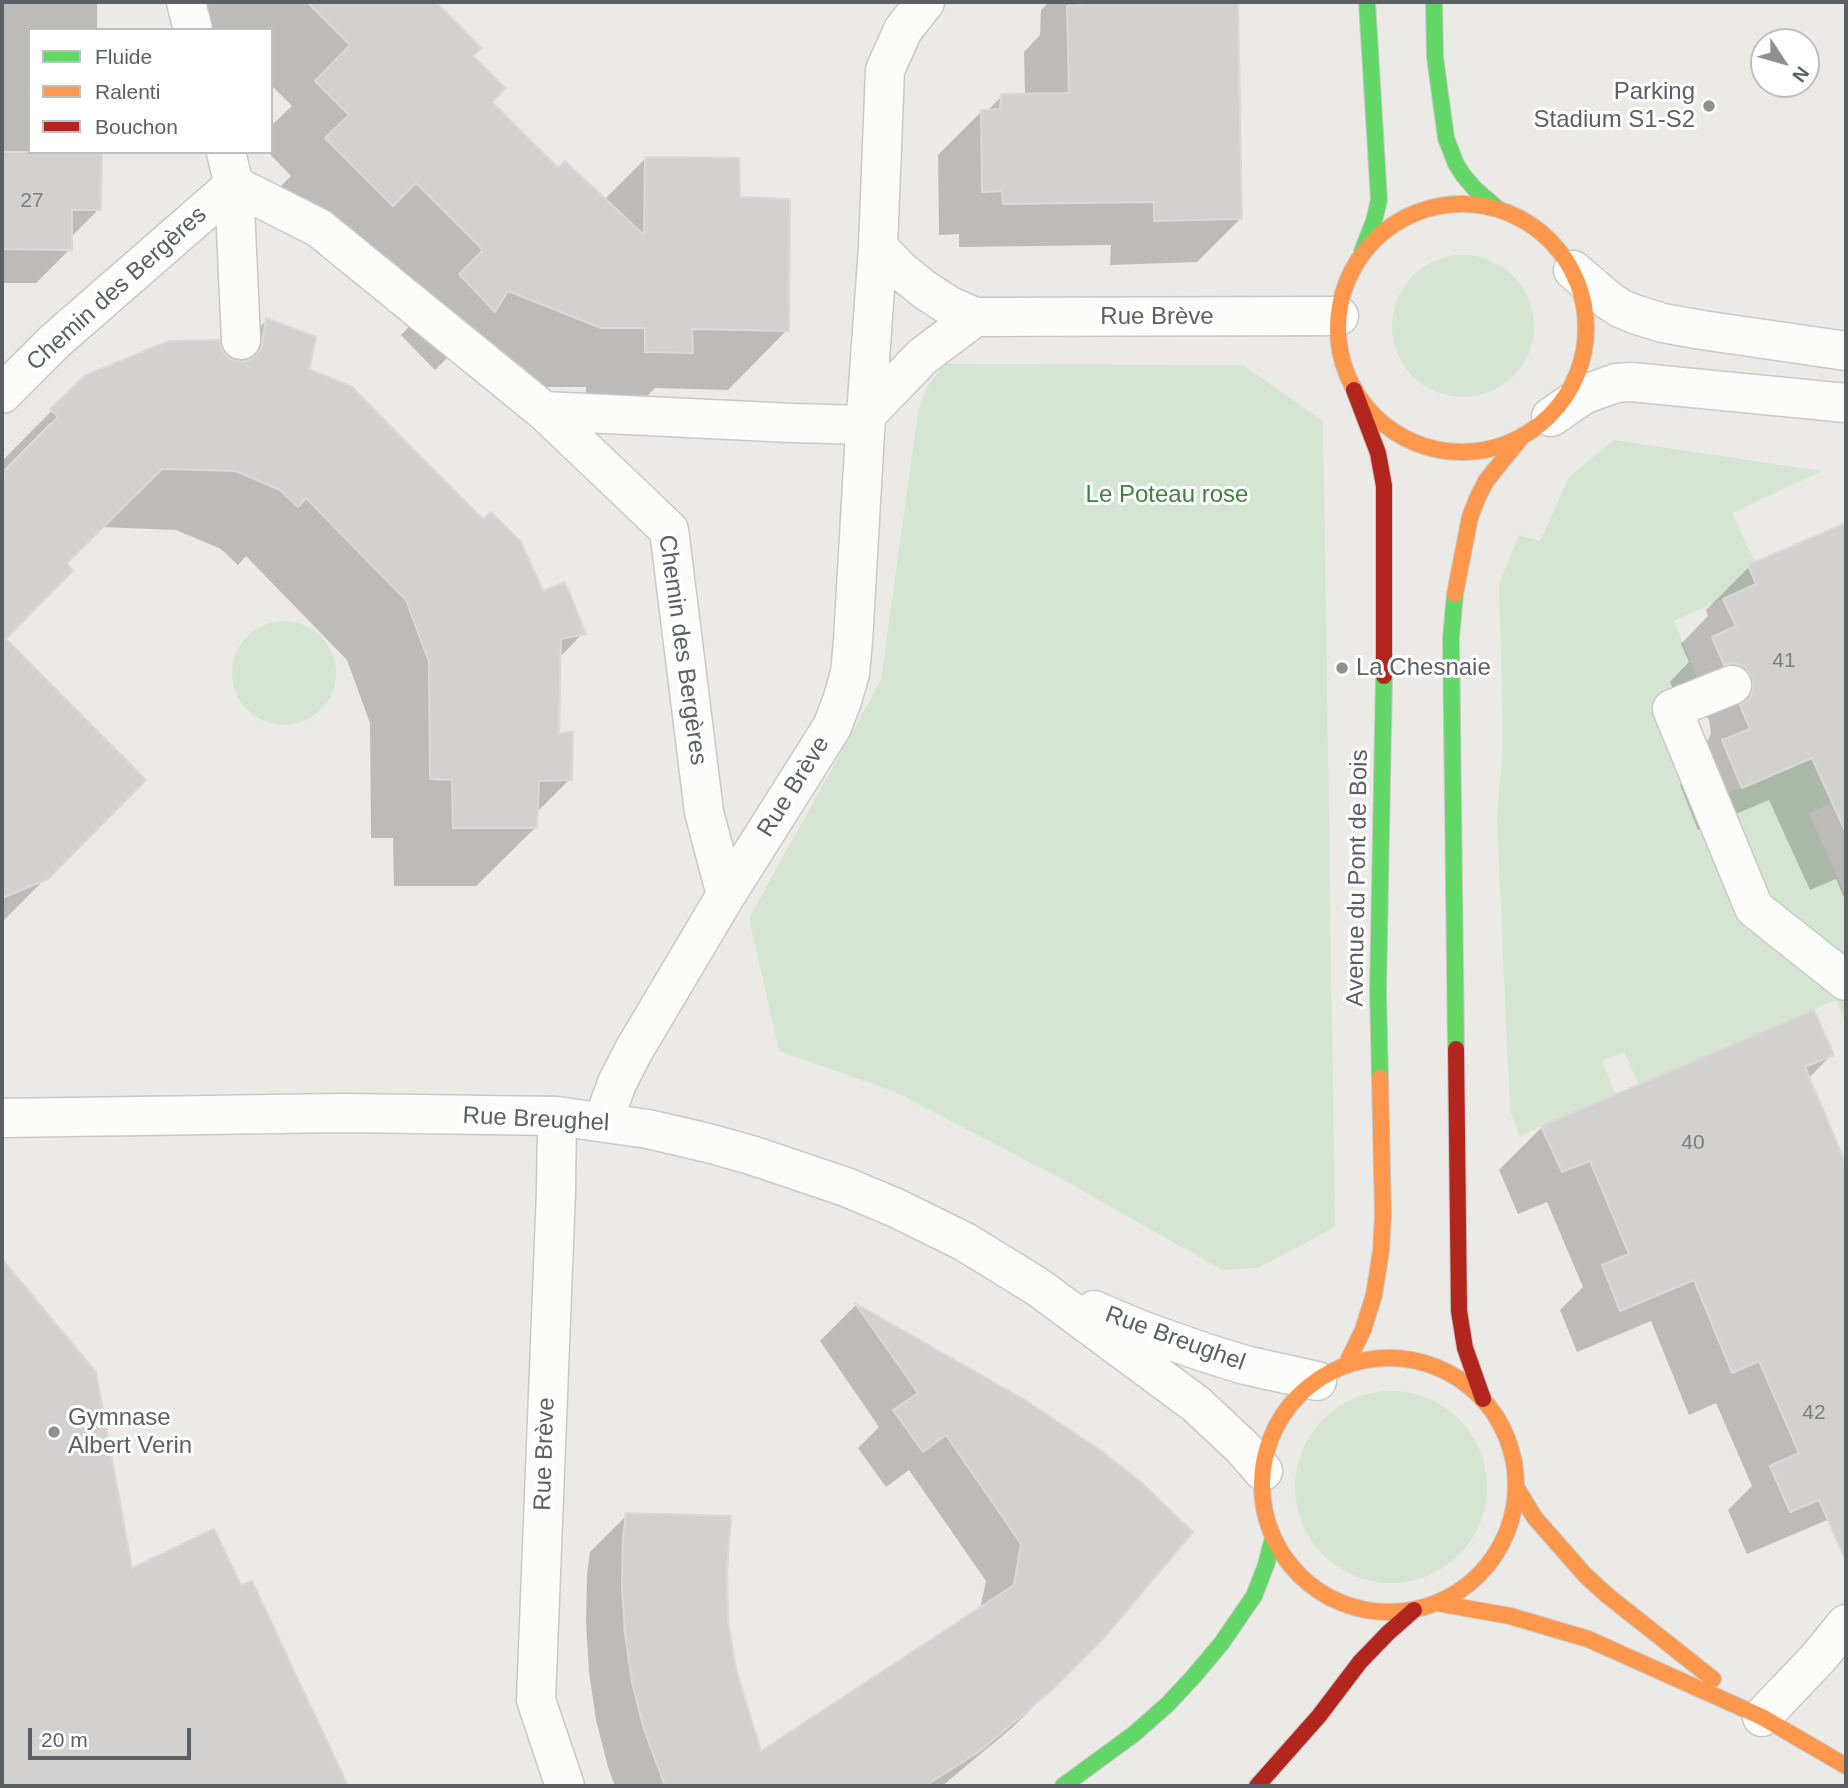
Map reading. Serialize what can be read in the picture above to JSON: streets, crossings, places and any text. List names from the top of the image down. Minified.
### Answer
{"streets":{"main road":["Avenue du Pont de Bois"],"street":["Chemin des Bergères","Rue Brève","Rue Breughel"]},"crossings":[["Chemin des Bergères","Rue Brève"],["Rue Brève","Avenue du Pont de Bois"],["Rue Brève","Rue Breughel"],["Avenue du Pont de Bois","Rue Breughel"]],"parks":["Le Poteau rose"],"places":["Parking Stadium S1-S2","La Chesnaie","Gymnase Albert Verin"],"house_numbers":["27","41","40","42"],"legend":["Fluide","Ralenti","Bouchon"],"scale_bar":"20 m","north":"bottom right"}
